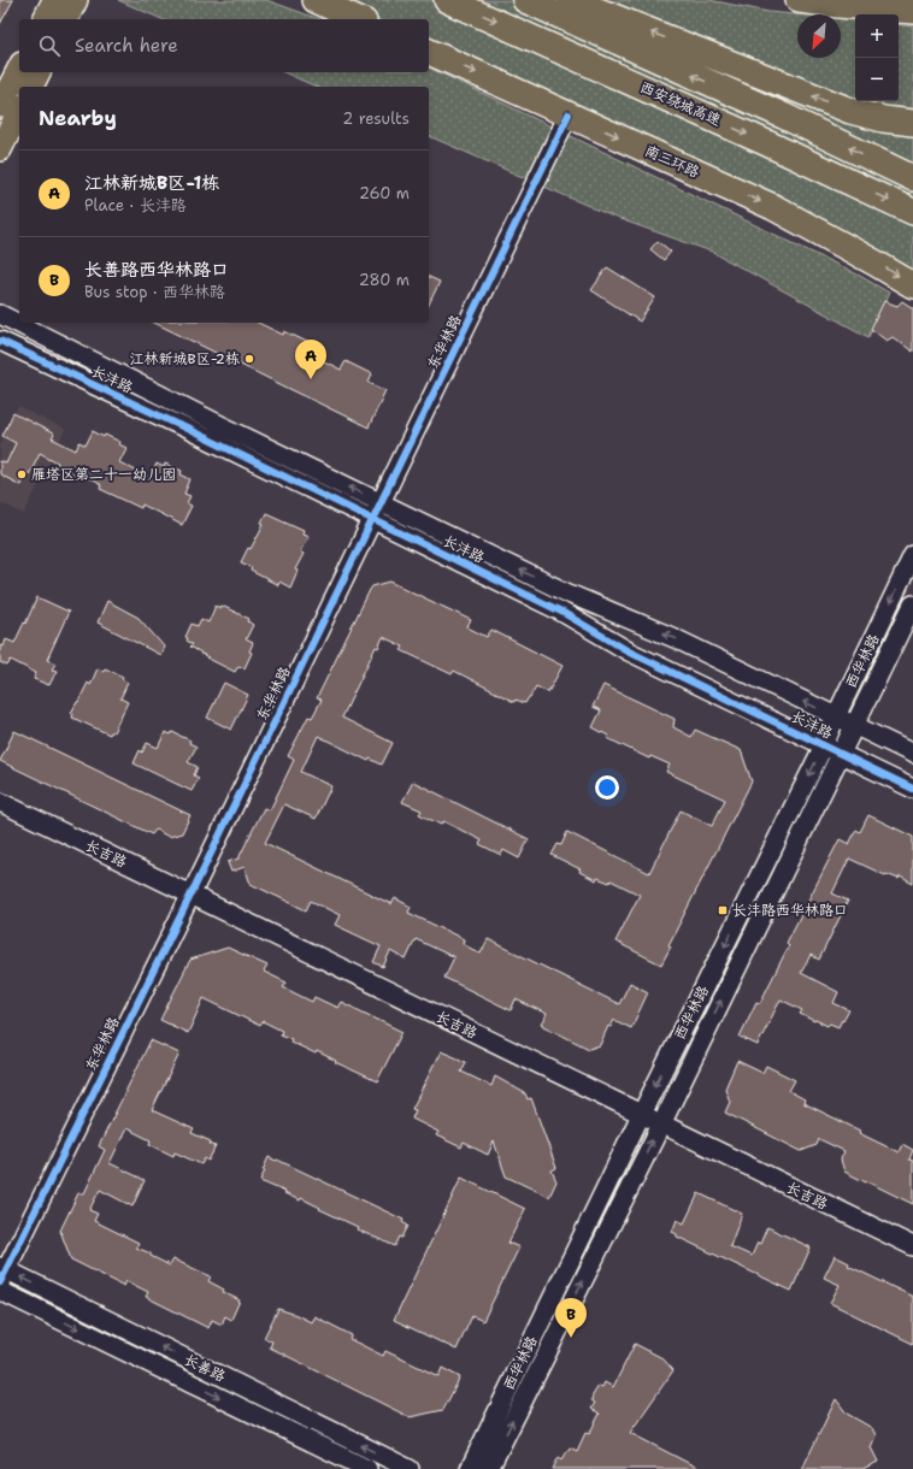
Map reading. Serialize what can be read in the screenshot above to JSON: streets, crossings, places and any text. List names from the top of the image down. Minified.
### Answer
{"streets":{"highway":["西安绕城高速","南三环路"],"street":["东华林路","长沣路","西华林路","长吉路","长善路"]},"crossings":[["南三环路","东华林路"],["东华林路","长沣路"],["东华林路","长吉路"],["东华林路","长善路"],["长沣路","西华林路"],["西华林路","长吉路"]],"places":{"other":["江林新城B区-2栋","雁塔区第二十一幼儿园"],"transit":["长沣路西华林路口"]},"north":"bottom left","page":{"map_buttons":["+","−"],"search":"Search here","heading":["Nearby","2 results"],"list":[{"mark":"A","name":"江林新城B区-1栋","note":"Place · 长沣路","value":"260 m"},{"mark":"B","name":"长善路西华林路口","note":"Bus stop · 西华林路","value":"280 m"}],"pins":["A","B"]}}
